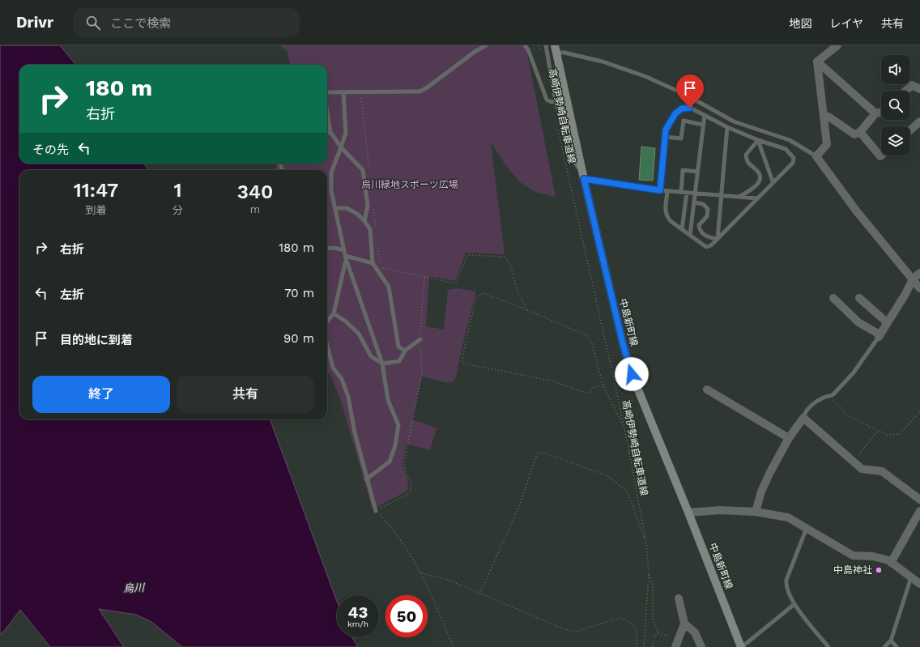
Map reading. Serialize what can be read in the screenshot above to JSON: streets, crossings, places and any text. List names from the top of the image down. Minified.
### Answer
{"streets":{"main road":["中島新町線"],"path":["高崎伊勢崎自転車道線"]},"water":["烏川"],"parks":["烏川緑地スポーツ広場"],"places":["中島神社"],"page":{"header":"Drivr","search":"ここで検索","nav":["地図","レイヤ","共有"],"turn":["180 m","右折"],"then":"その先","eta":["11:47","到着","1","分","340","m"],"list":[{"name":"右折","value":"180 m"},{"name":"左折","value":"70 m"},{"name":"目的地に到着","value":"90 m"}],"buttons":["終了","共有"],"speed":"43 km/h","limit":"50"}}
